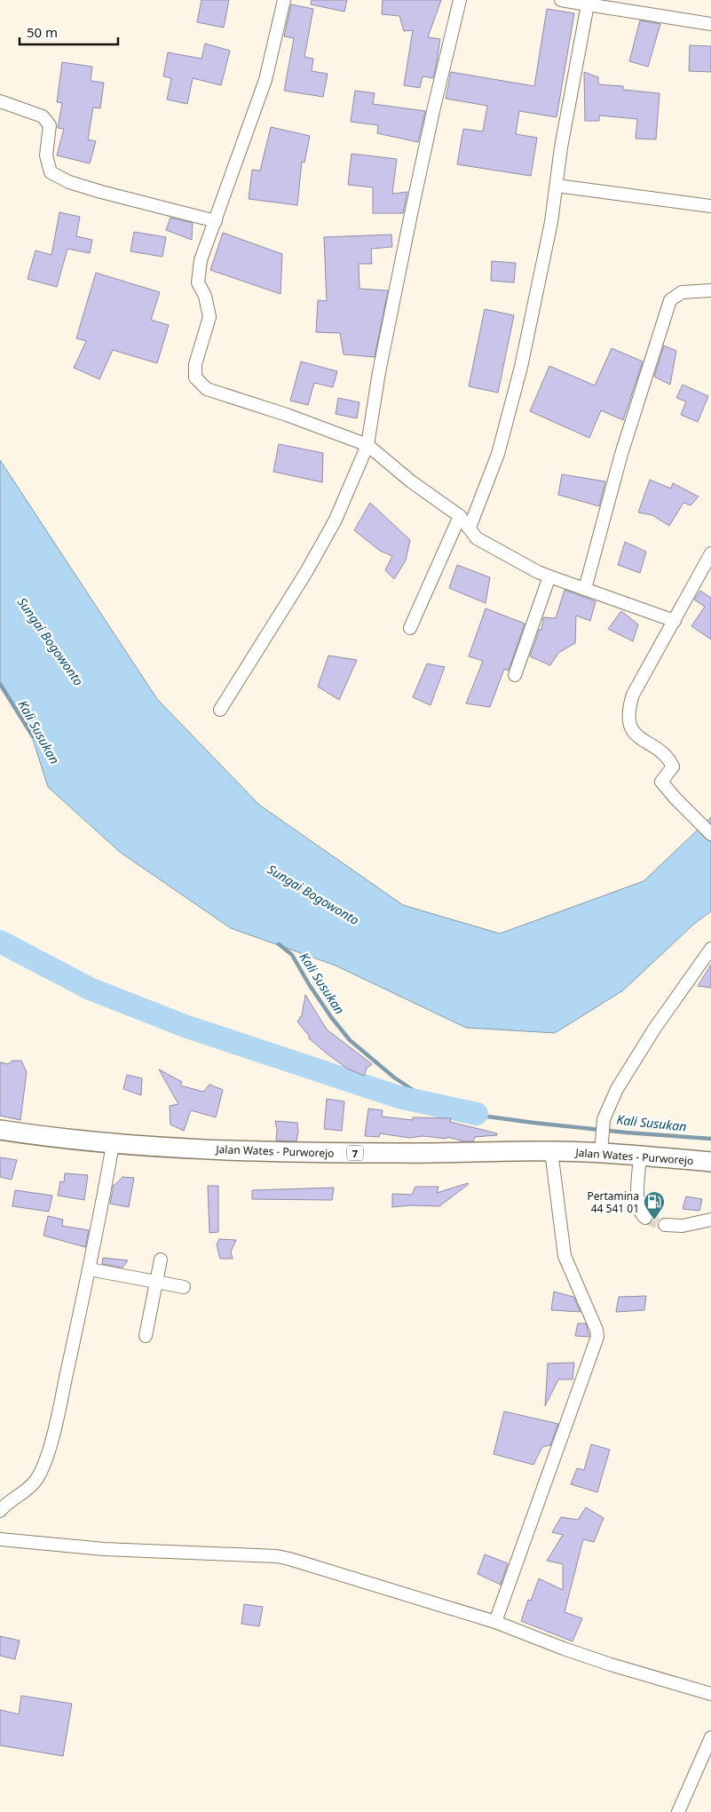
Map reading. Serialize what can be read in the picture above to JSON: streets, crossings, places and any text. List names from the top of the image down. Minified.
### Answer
{"streets":{"highway":["Jalan Wates - Purworejo","7"]},"water":["Sungai Bogowonto","Kali Susukan"],"places":{"fuel station":["Pertamina 44 541 01"]},"scale_bar":"50 m"}
